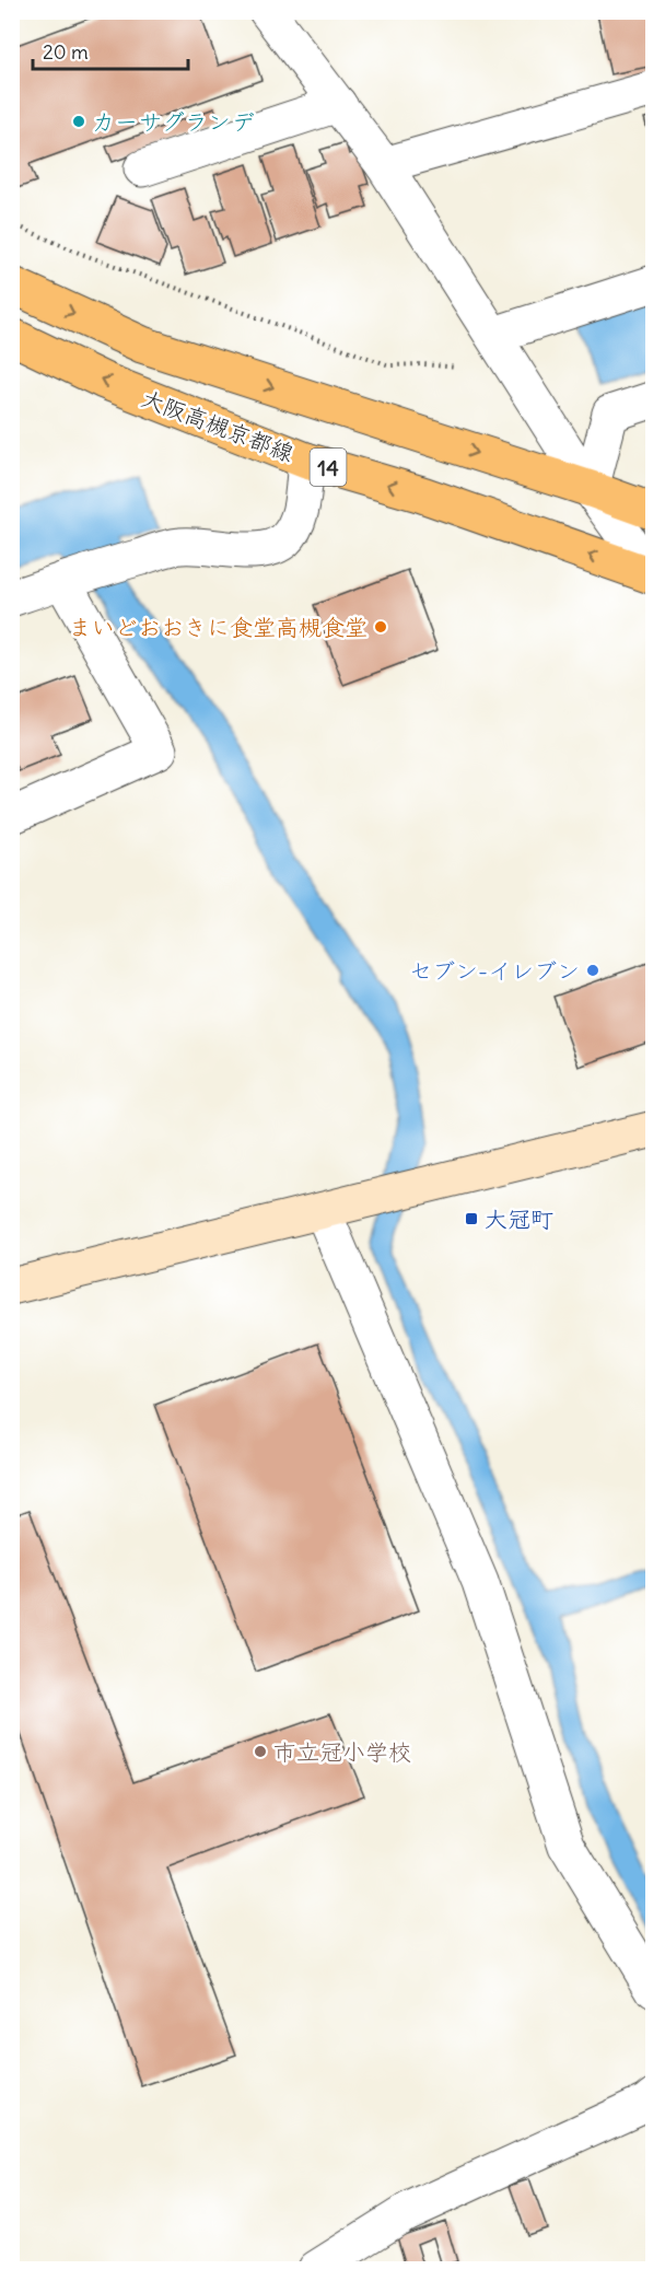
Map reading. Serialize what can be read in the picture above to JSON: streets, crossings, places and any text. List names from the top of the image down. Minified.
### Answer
{"streets":{"main road":["大阪高槻京都線","14"]},"places":{"other":["カーサグランデ","まいどおおきに食堂高槻食堂","セブン-イレブン","市立冠小学校"],"transit":["大冠町"]},"scale_bar":"20 m"}
